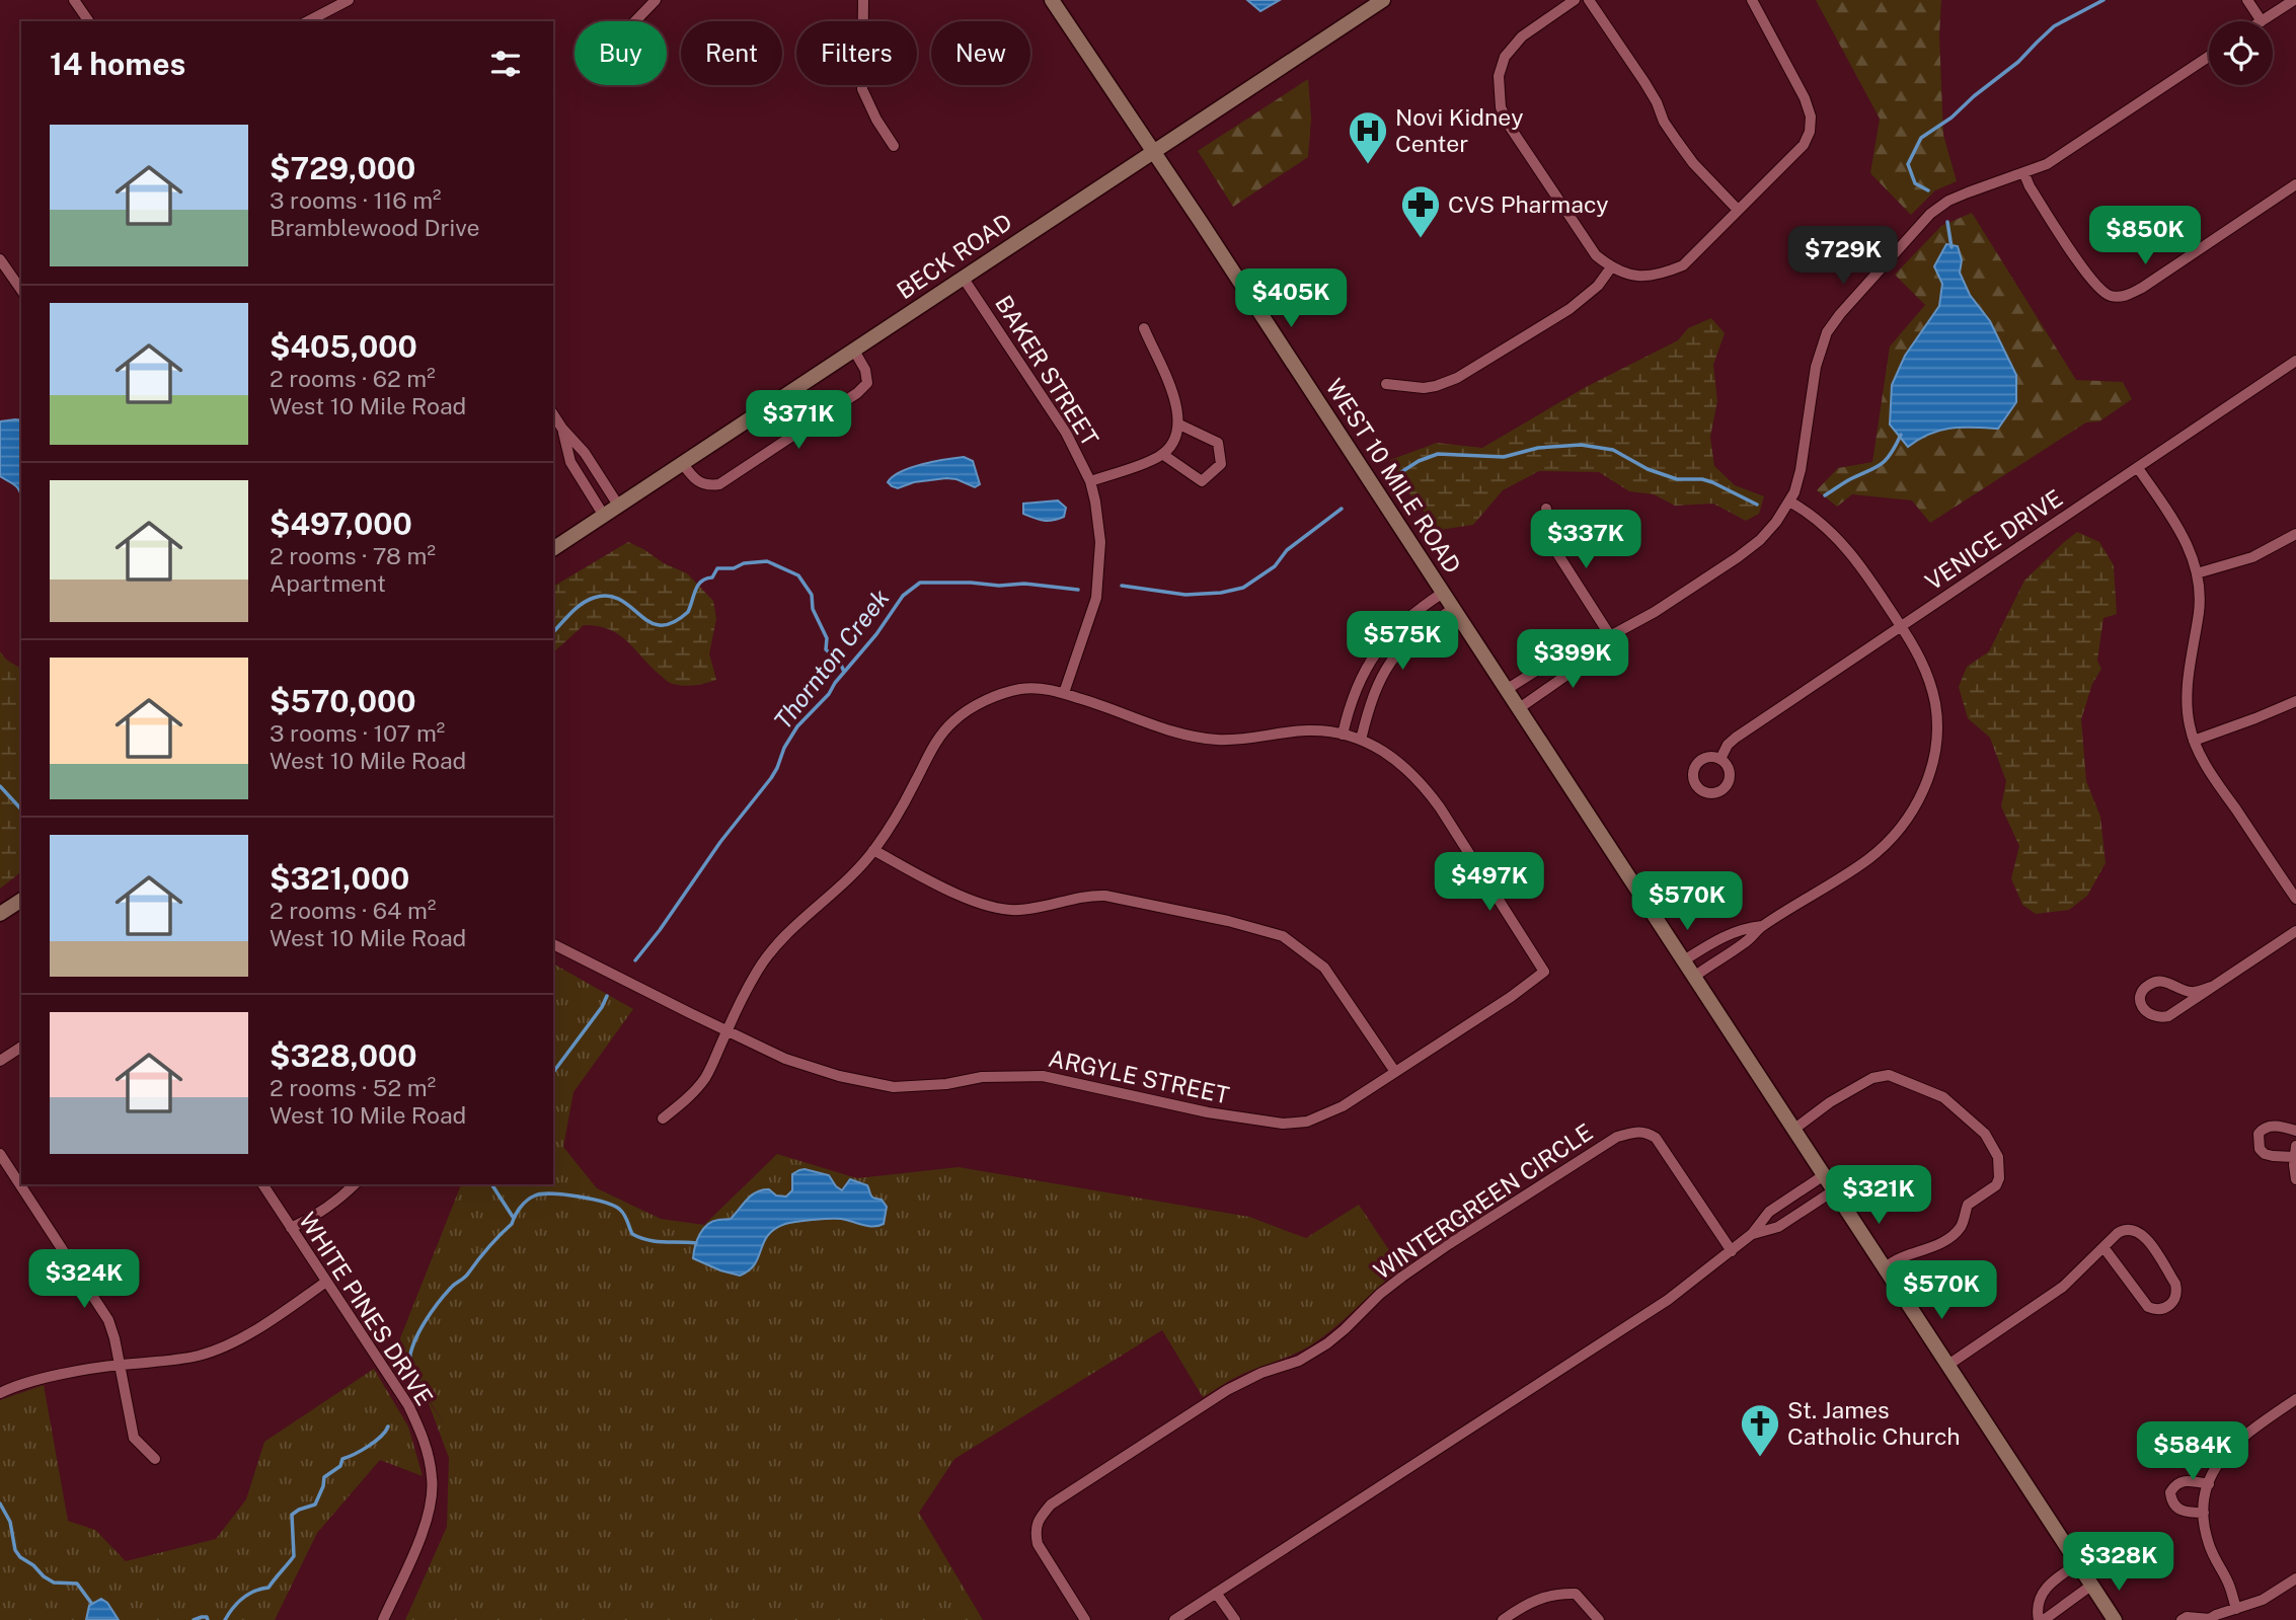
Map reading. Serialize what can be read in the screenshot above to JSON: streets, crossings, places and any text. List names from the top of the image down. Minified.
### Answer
{"streets":{"main road":["BECK ROAD","WEST 10 MILE ROAD"],"street":["BAKER STREET","VENICE DRIVE","ARGYLE STREET","WINTERGREEN CIRCLE","WHITE PINES DRIVE"]},"crossings":[["BECK ROAD","BAKER STREET"],["BECK ROAD","WEST 10 MILE ROAD"]],"water":["Thornton Creek"],"places":{"hospital":["Novi Kidney Center"],"pharmacy":["CVS Pharmacy"],"church":["St. James Catholic Church"]},"page":{"chip":["Buy","Rent","Filters","New"],"heading":"14 homes","list":[{"name":"$729,000","note":"3 rooms · 116 m² · Bramblewood Drive"},{"name":"$405,000","note":"2 rooms · 62 m² · West 10 Mile Road"},{"name":"$497,000","note":"2 rooms · 78 m² · Apartment"},{"name":"$570,000","note":"3 rooms · 107 m² · West 10 Mile Road"},{"name":"$321,000","note":"2 rooms · 64 m² · West 10 Mile Road"},{"name":"$328,000","note":"2 rooms · 52 m² · West 10 Mile Road"}],"price":["$850K","$729K","$405K","$371K","$337K","$575K","$399K","$497K","$570K","$321K","$324K","$570K","$584K","$328K"]}}
